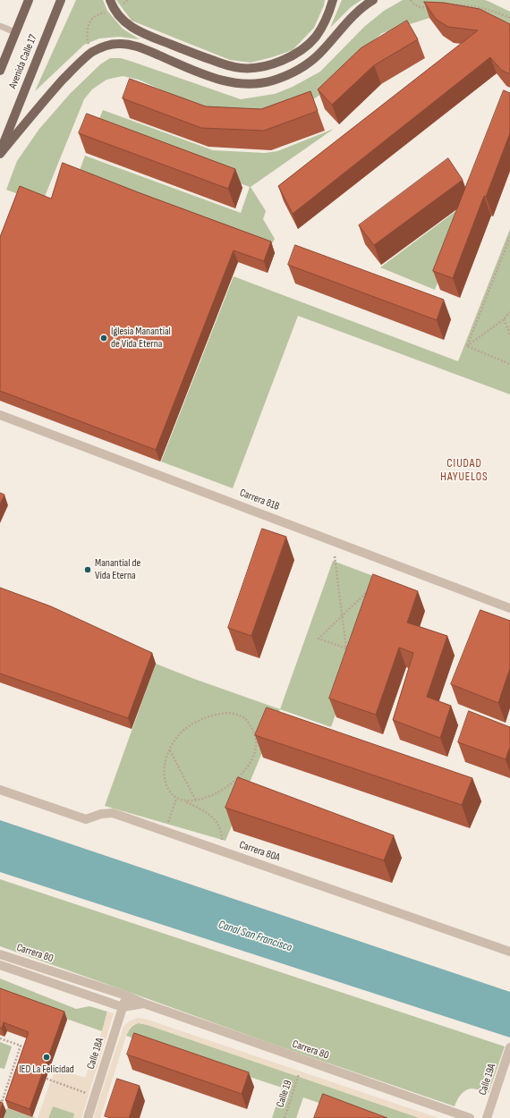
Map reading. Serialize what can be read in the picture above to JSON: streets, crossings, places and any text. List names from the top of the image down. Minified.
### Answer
{"streets":{"main road":["Avenida Calle 17"],"street":["Carrera 81B","Carrera 80A","Carrera 80","Calle 18A","Calle 19A"],"path":["Calle 19"]},"crossings":[["Carrera 80","Calle 18A"]],"districts":["CIUDAD HAYUELOS"],"water":["Canal San Francisco"],"places":["Iglesia Manantial de Vida Eterna","Manantial de Vida Eterna","IED La Felicidad"]}
